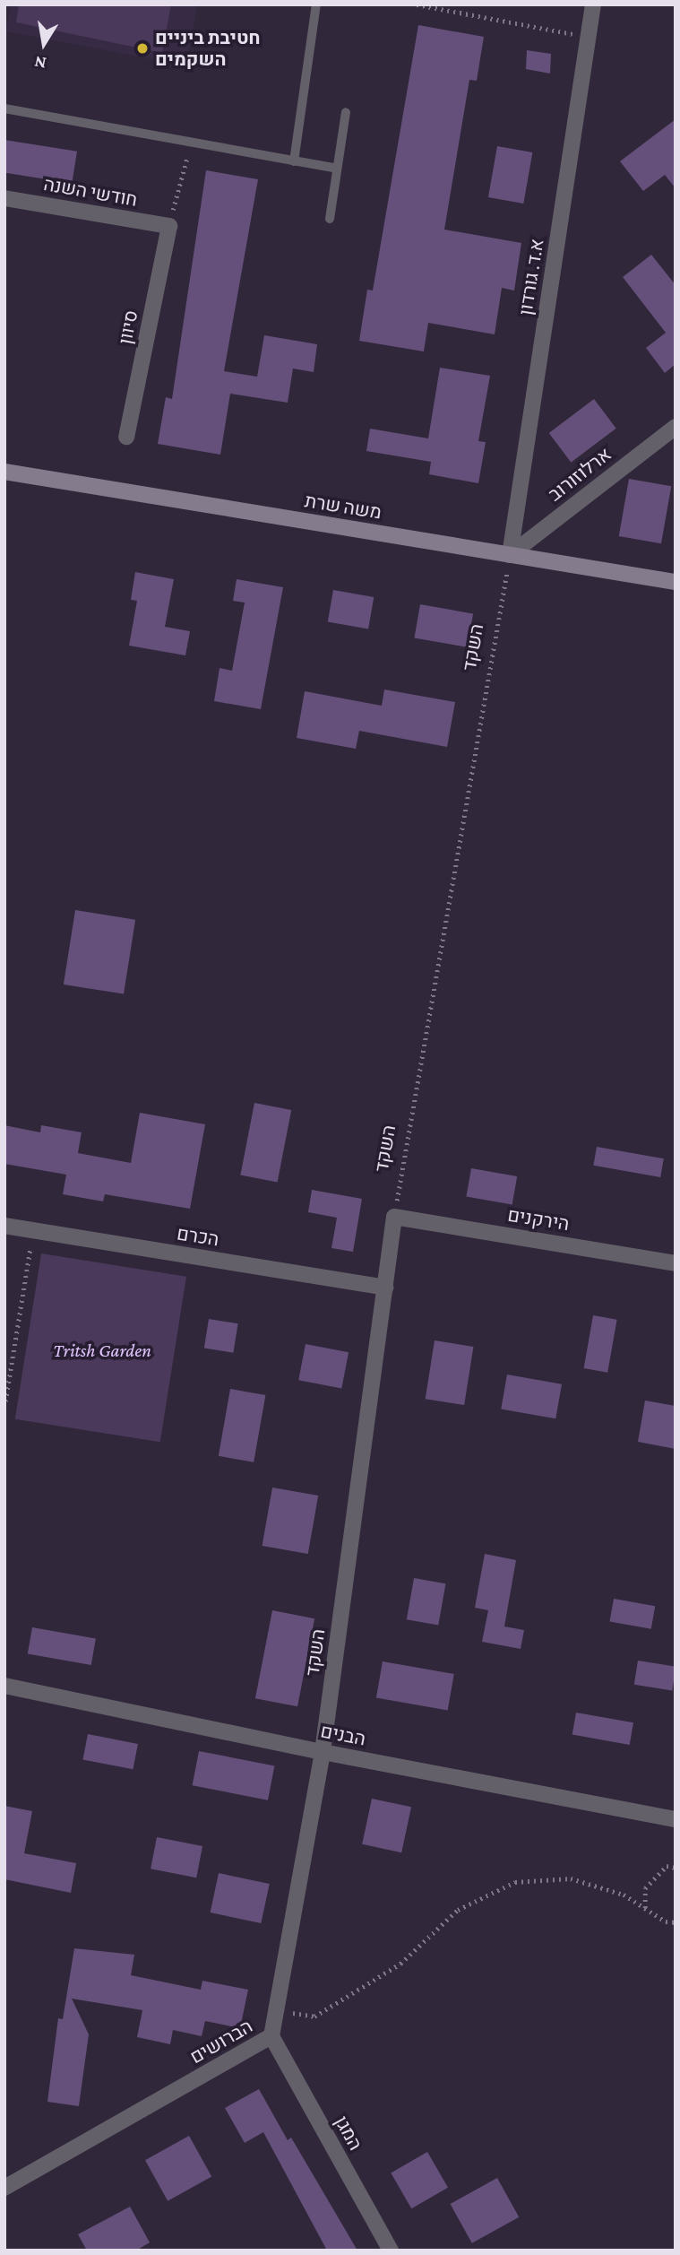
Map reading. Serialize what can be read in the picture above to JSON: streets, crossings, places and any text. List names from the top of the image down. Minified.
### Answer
{"streets":{"street":["חודשי השנה","א.ד. גורדון","סיוון","ארלוזורוב","משה שרת","השקד","הירקנים","הכרם","הבנים","הברושים","המגן"]},"crossings":[["חודשי השנה","סיוון"],["א.ד. גורדון","ארלוזורוב"],["א.ד. גורדון","משה שרת"],["א.ד. גורדון","השקד"],["ארלוזורוב","משה שרת"],["ארלוזורוב","השקד"],["משה שרת","השקד"],["השקד","הירקנים"],["השקד","הכרם"],["השקד","הבנים"],["השקד","הברושים"],["הבנים","הברושים"],["הברושים","המגן"]],"parks":["Tritsh Garden"],"places":["חטיבת ביניים השקמים"],"north":"bottom"}
